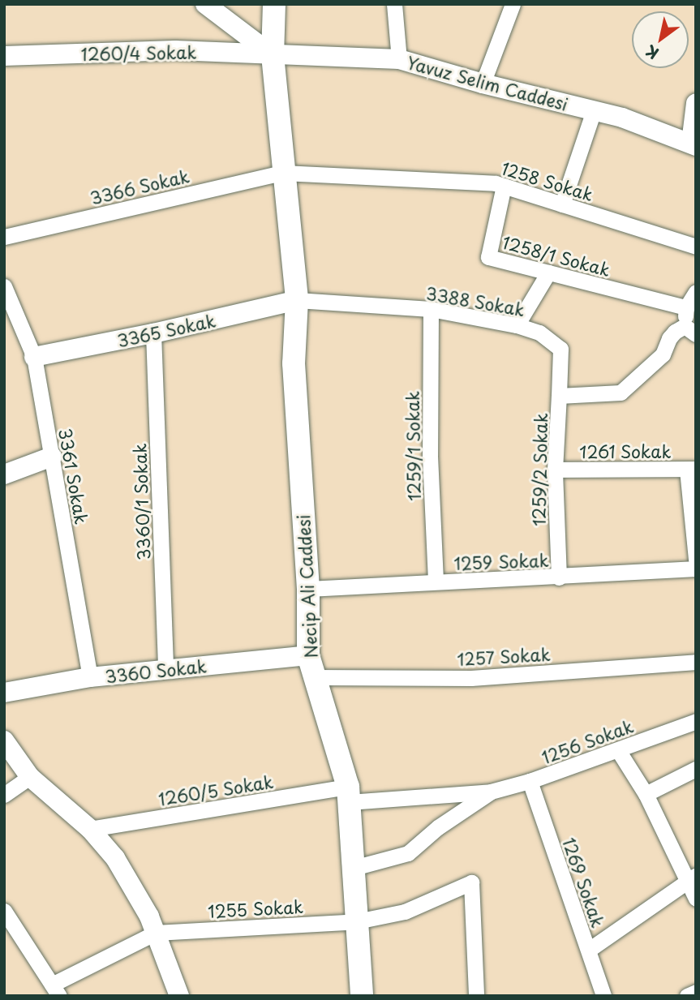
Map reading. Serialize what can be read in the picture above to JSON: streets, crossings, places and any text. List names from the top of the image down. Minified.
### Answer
{"streets":{"main road":["Necip Ali Caddesi"],"street":["1260/4 Sokak","Yavuz Selim Caddesi","1258 Sokak","3366 Sokak","1258/1 Sokak","3388 Sokak","3365 Sokak","1259/1 Sokak","1261 Sokak","1259/2 Sokak","3361 Sokak","3360/1 Sokak","1259 Sokak","1257 Sokak","3360 Sokak","1256 Sokak","1260/5 Sokak","1269 Sokak","1255 Sokak"]},"crossings":[["1260/4 Sokak","Yavuz Selim Caddesi"],["1260/4 Sokak","Necip Ali Caddesi"],["Yavuz Selim Caddesi","Necip Ali Caddesi"],["1258 Sokak","3366 Sokak"],["1258 Sokak","1258/1 Sokak"],["1258 Sokak","Necip Ali Caddesi"],["3366 Sokak","Necip Ali Caddesi"],["3388 Sokak","3365 Sokak"],["3388 Sokak","1259/1 Sokak"],["3388 Sokak","1259/2 Sokak"],["3388 Sokak","Necip Ali Caddesi"],["3365 Sokak","3361 Sokak"],["3365 Sokak","3360/1 Sokak"],["3365 Sokak","Necip Ali Caddesi"],["1259/1 Sokak","1259 Sokak"],["1261 Sokak","1259/2 Sokak"],["1259/2 Sokak","1259 Sokak"],["3361 Sokak","3360 Sokak"],["3360/1 Sokak","3360 Sokak"],["1259 Sokak","Necip Ali Caddesi"],["Necip Ali Caddesi","1257 Sokak"],["Necip Ali Caddesi","3360 Sokak"],["Necip Ali Caddesi","1256 Sokak"],["Necip Ali Caddesi","1260/5 Sokak"],["Necip Ali Caddesi","1255 Sokak"],["1256 Sokak","1260/5 Sokak"],["1256 Sokak","1269 Sokak"]],"north":"bottom left"}
